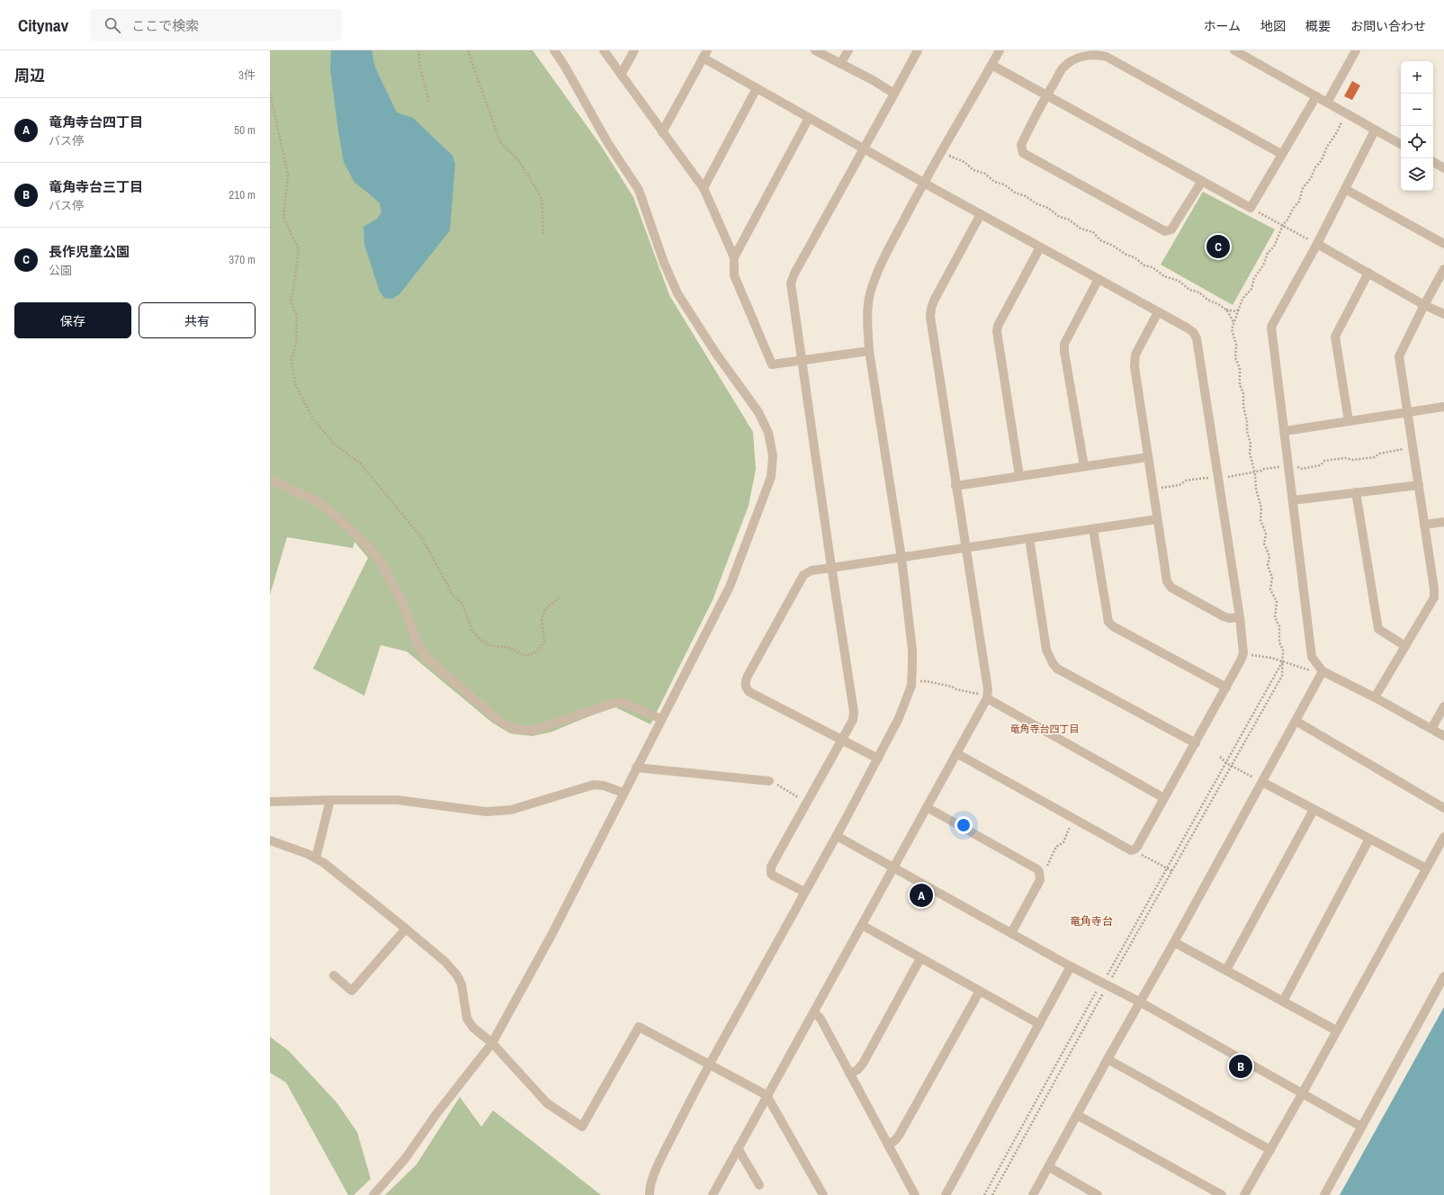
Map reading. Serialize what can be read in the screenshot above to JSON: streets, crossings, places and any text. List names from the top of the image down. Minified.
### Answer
{"districts":["竜角寺台四丁目","竜角寺台"],"page":{"header":"Citynav","search":"ここで検索","nav":["ホーム","地図","概要","お問い合わせ"],"heading":["周辺","3件"],"map_buttons":["+","−"],"list":[{"mark":"A","name":"竜角寺台四丁目","note":"バス停","value":"50 m"},{"mark":"B","name":"竜角寺台三丁目","note":"バス停","value":"210 m"},{"mark":"C","name":"長作児童公園","note":"公園","value":"370 m"}],"pins":["C","A","B"],"buttons":["保存","共有"]}}
